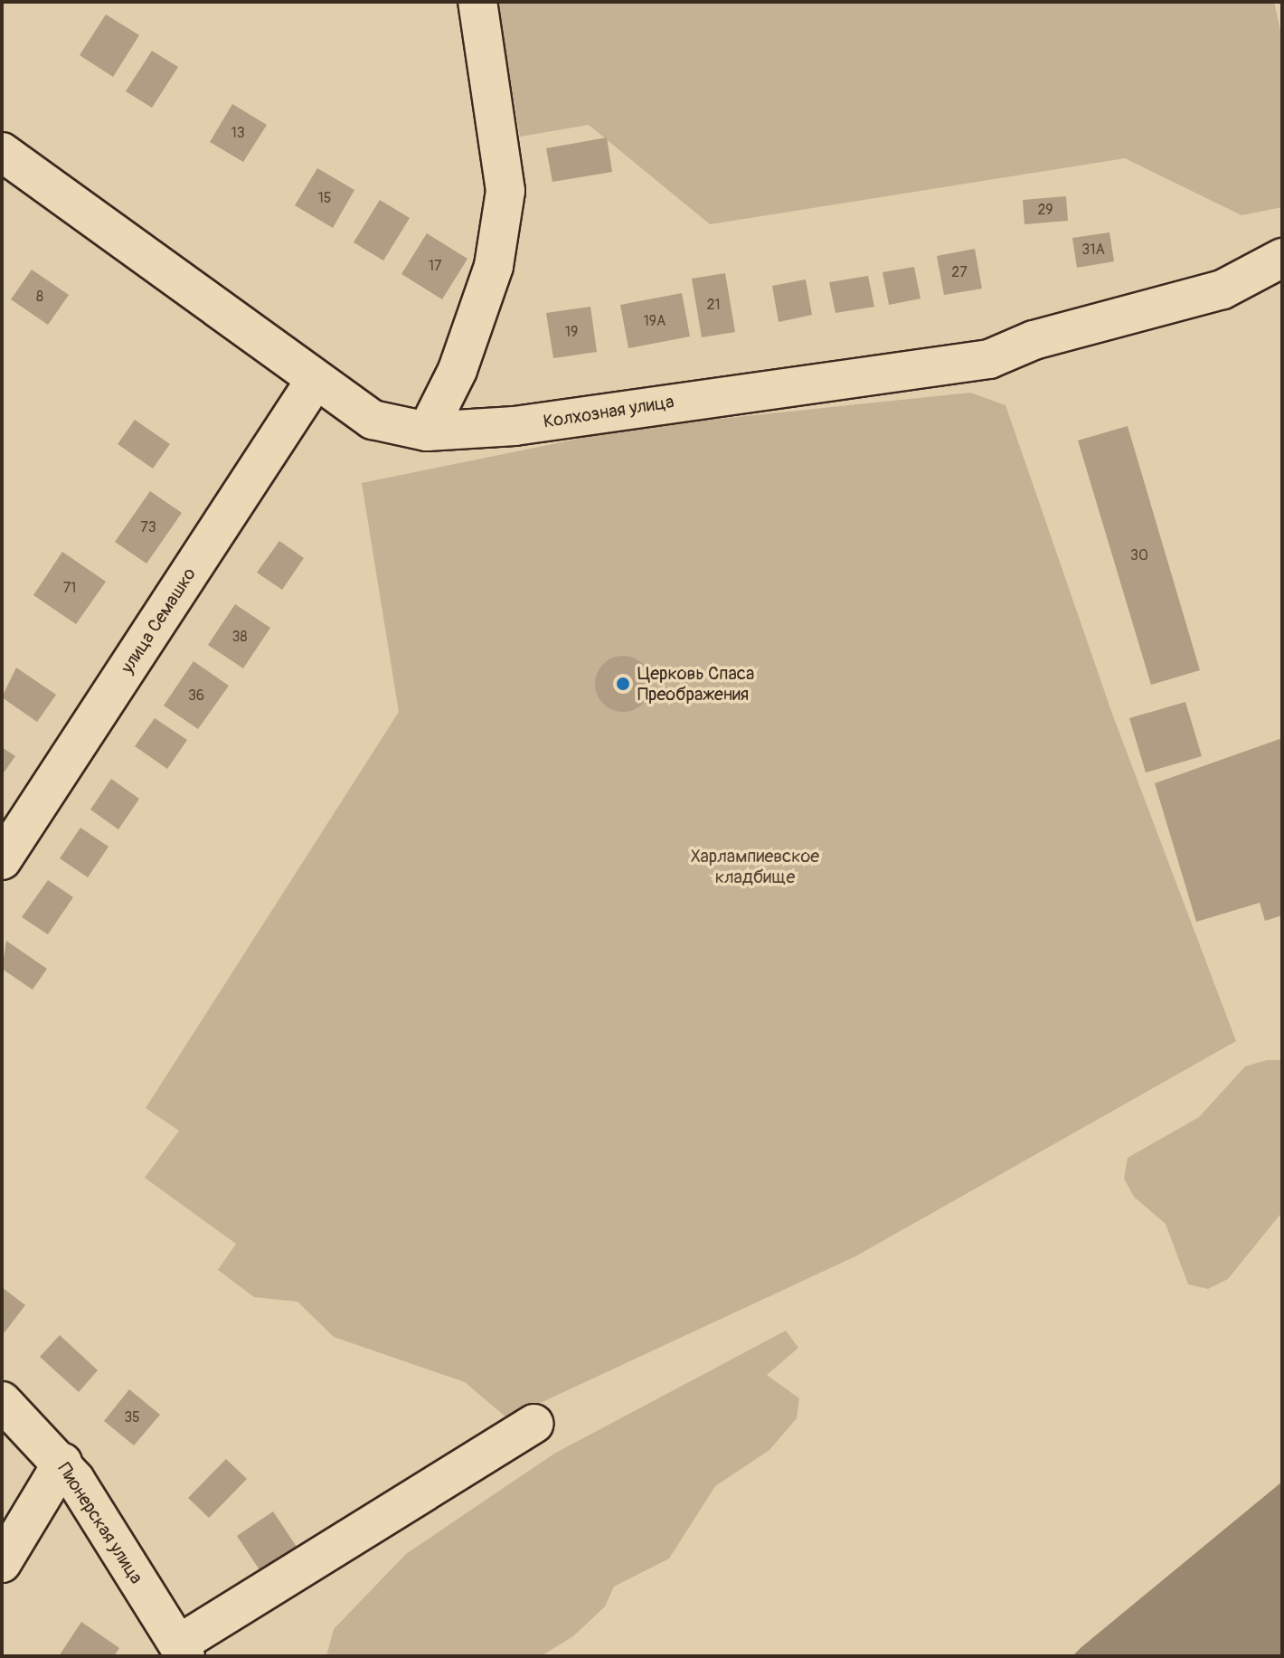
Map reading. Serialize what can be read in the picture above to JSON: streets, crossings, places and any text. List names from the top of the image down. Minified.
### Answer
{"streets":{"street":["Колхозная улица","улица Семашко","Пионерская улица"]},"crossings":[["Колхозная улица","улица Семашко"]],"parks":["Харлампиевское кладбище"],"places":["Церковь Спаса Преображения"],"house_numbers":["13","15","29","31А","17","27","8","21","19А","19","73","30","71","38","36","35"]}
